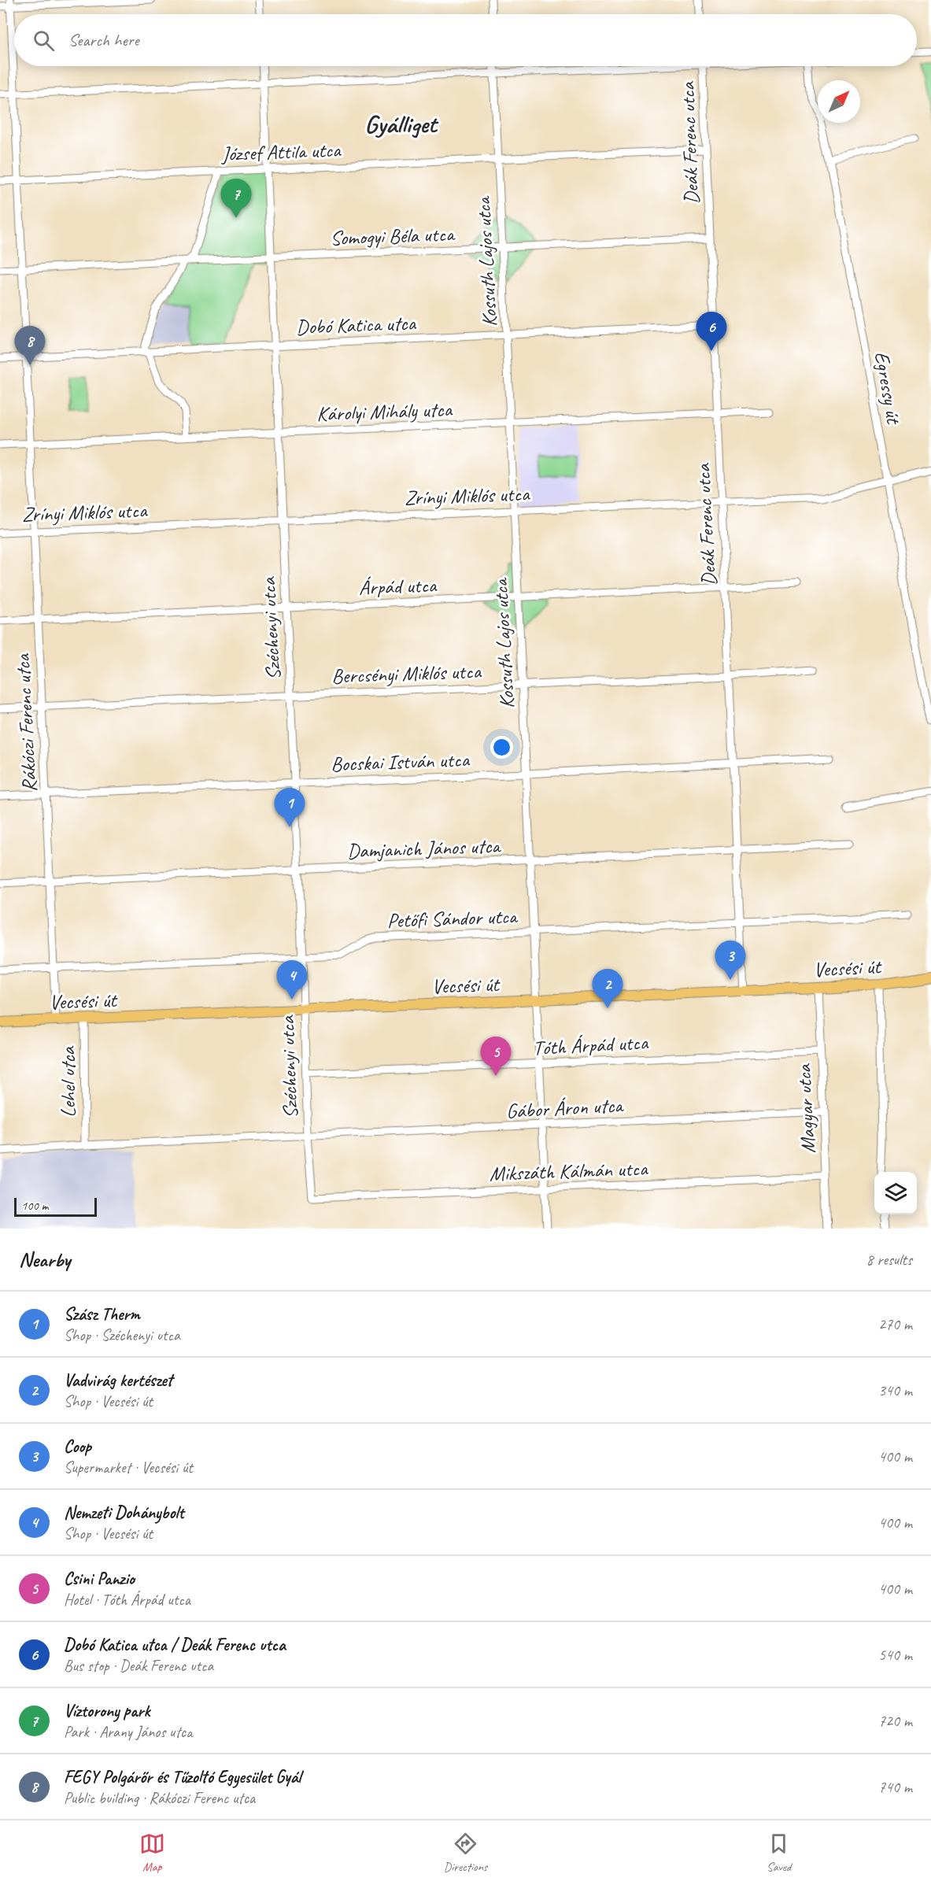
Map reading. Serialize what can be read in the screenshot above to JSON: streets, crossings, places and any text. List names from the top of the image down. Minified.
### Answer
{"streets":{"main road":["Vecsési út"],"street":["Deák Ferenc utca","József Attila utca","Somogyi Béla utca","Kossuth Lajos utca","Dobó Katica utca","Egressy út","Károlyi Mihály utca","Zrínyi Miklós utca","Árpád utca","Széchenyi utca","Bercsényi Miklós utca","Rákóczi Ferenc utca","Bocskai István utca","Damjanich János utca","Petőfi Sándor utca","Tóth Árpád utca","Lehel utca","Gábor Áron utca","Magyar utca","Mikszáth Kálmán utca"]},"crossings":[["Deák Ferenc utca","József Attila utca"],["Deák Ferenc utca","Somogyi Béla utca"],["Deák Ferenc utca","Dobó Katica utca"],["Deák Ferenc utca","Károlyi Mihály utca"],["Deák Ferenc utca","Zrínyi Miklós utca"],["Deák Ferenc utca","Árpád utca"],["Deák Ferenc utca","Bercsényi Miklós utca"],["Deák Ferenc utca","Bocskai István utca"],["Deák Ferenc utca","Damjanich János utca"],["Deák Ferenc utca","Petőfi Sándor utca"],["Deák Ferenc utca","Vecsési út"],["József Attila utca","Kossuth Lajos utca"],["József Attila utca","Széchenyi utca"],["József Attila utca","Rákóczi Ferenc utca"],["Somogyi Béla utca","Kossuth Lajos utca"],["Somogyi Béla utca","Széchenyi utca"],["Somogyi Béla utca","Rákóczi Ferenc utca"],["Kossuth Lajos utca","Dobó Katica utca"],["Kossuth Lajos utca","Károlyi Mihály utca"],["Kossuth Lajos utca","Zrínyi Miklós utca"],["Kossuth Lajos utca","Árpád utca"],["Kossuth Lajos utca","Bercsényi Miklós utca"],["Kossuth Lajos utca","Bocskai István utca"],["Kossuth Lajos utca","Damjanich János utca"],["Kossuth Lajos utca","Petőfi Sándor utca"],["Kossuth Lajos utca","Vecsési út"],["Kossuth Lajos utca","Tóth Árpád utca"],["Kossuth Lajos utca","Gábor Áron utca"],["Kossuth Lajos utca","Mikszáth Kálmán utca"],["Dobó Katica utca","Széchenyi utca"],["Dobó Katica utca","Rákóczi Ferenc utca"],["Egressy út","Zrínyi Miklós utca"],["Károlyi Mihály utca","Széchenyi utca"],["Károlyi Mihály utca","Rákóczi Ferenc utca"],["Zrínyi Miklós utca","Széchenyi utca"],["Zrínyi Miklós utca","Rákóczi Ferenc utca"],["Árpád utca","Széchenyi utca"],["Árpád utca","Rákóczi Ferenc utca"],["Széchenyi utca","Bercsényi Miklós utca"],["Széchenyi utca","Bocskai István utca"],["Széchenyi utca","Damjanich János utca"],["Széchenyi utca","Petőfi Sándor utca"],["Széchenyi utca","Vecsési út"],["Széchenyi utca","Tóth Árpád utca"],["Széchenyi utca","Gábor Áron utca"],["Széchenyi utca","Mikszáth Kálmán utca"],["Bercsényi Miklós utca","Rákóczi Ferenc utca"],["Rákóczi Ferenc utca","Bocskai István utca"],["Rákóczi Ferenc utca","Damjanich János utca"],["Rákóczi Ferenc utca","Petőfi Sándor utca"],["Rákóczi Ferenc utca","Vecsési út"],["Vecsési út","Lehel utca"],["Vecsési út","Magyar utca"],["Tóth Árpád utca","Magyar utca"],["Lehel utca","Gábor Áron utca"],["Gábor Áron utca","Magyar utca"],["Magyar utca","Mikszáth Kálmán utca"]],"districts":["Gyálliget"],"scale_bar":"100 m","north":"top right","page":{"search":"Search here","pins":["7","6","8","1","3","4","2","5"],"scale":"100 m","heading":["Nearby","8 results"],"list":[{"mark":"1","name":"Szász Therm","note":"Shop · Széchenyi utca","value":"270 m"},{"mark":"2","name":"Vadvirág kertészet","note":"Shop · Vecsési út","value":"340 m"},{"mark":"3","name":"Coop","note":"Supermarket · Vecsési út","value":"400 m"},{"mark":"4","name":"Nemzeti Dohánybolt","note":"Shop · Vecsési út","value":"400 m"},{"mark":"5","name":"Csini Panzio","note":"Hotel · Tóth Árpád utca","value":"400 m"},{"mark":"6","name":"Dobó Katica utca / Deák Ferenc utca","note":"Bus stop · Deák Ferenc utca","value":"540 m"},{"mark":"7","name":"Víztorony park","note":"Park · Arany János utca","value":"720 m"},{"mark":"8","name":"FEGY Polgárőr és Tűzoltó Egyesület Gyál","note":"Public building · Rákóczi Ferenc utca","value":"740 m"}],"nav":["Map","Directions","Saved"]}}
